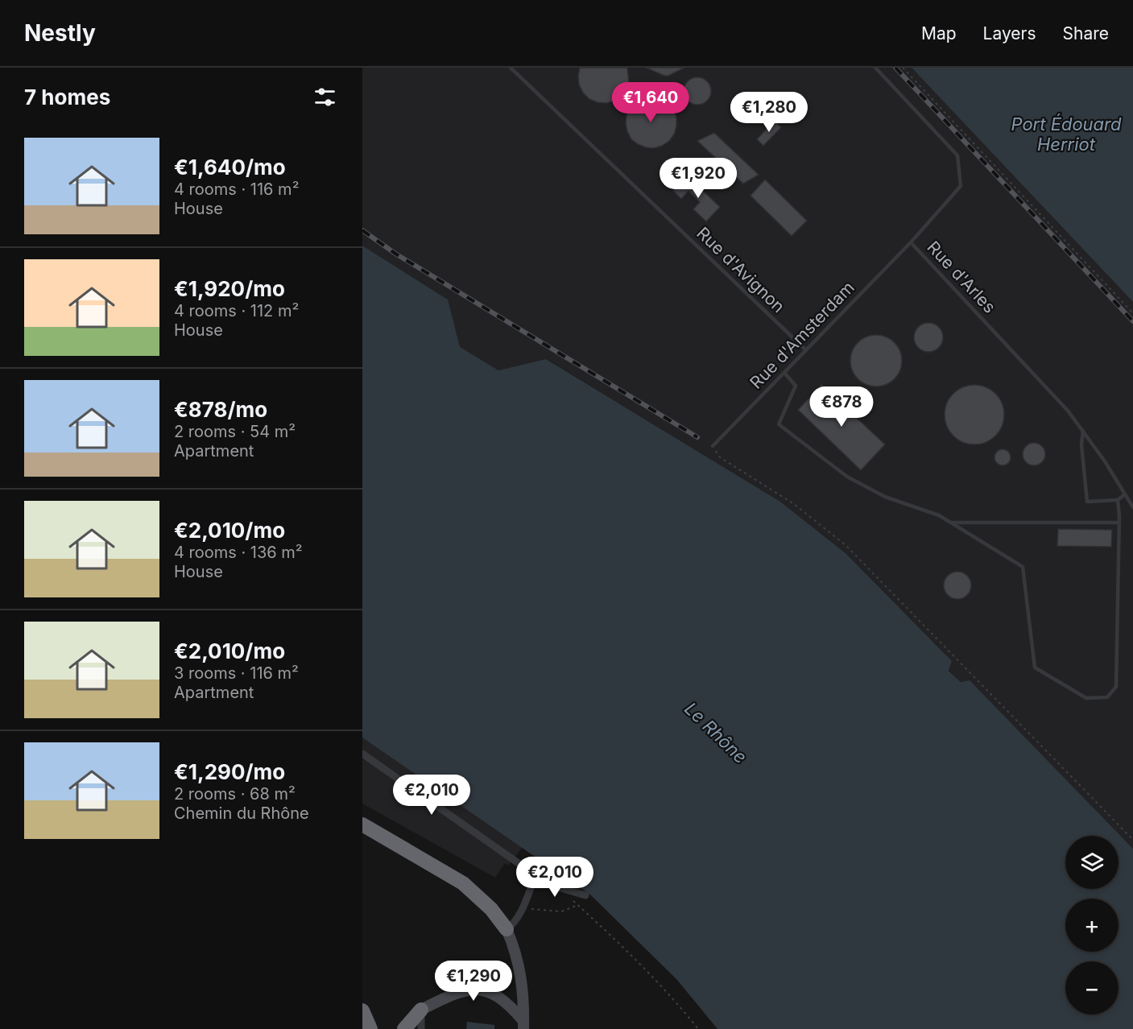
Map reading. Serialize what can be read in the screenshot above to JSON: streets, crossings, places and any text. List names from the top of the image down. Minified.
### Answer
{"streets":{"lane":["Rue d'Avignon","Rue d'Arles","Rue d'Amsterdam"]},"crossings":[["Rue d'Avignon","Rue d'Amsterdam"],["Rue d'Arles","Rue d'Amsterdam"]],"water":["Port Édouard Herriot","Le Rhône"],"page":{"header":"Nestly","nav":["Map","Layers","Share"],"heading":"7 homes","price":["€1,640","€1,280","€1,920","€878","€2,010","€2,010","€1,290"],"list":[{"name":"€1,640/mo","note":"4 rooms · 116 m² · House"},{"name":"€1,920/mo","note":"4 rooms · 112 m² · House"},{"name":"€878/mo","note":"2 rooms · 54 m² · Apartment"},{"name":"€2,010/mo","note":"4 rooms · 136 m² · House"},{"name":"€2,010/mo","note":"3 rooms · 116 m² · Apartment"},{"name":"€1,290/mo","note":"2 rooms · 68 m² · Chemin du Rhône"}],"map_buttons":["+","−"]}}
